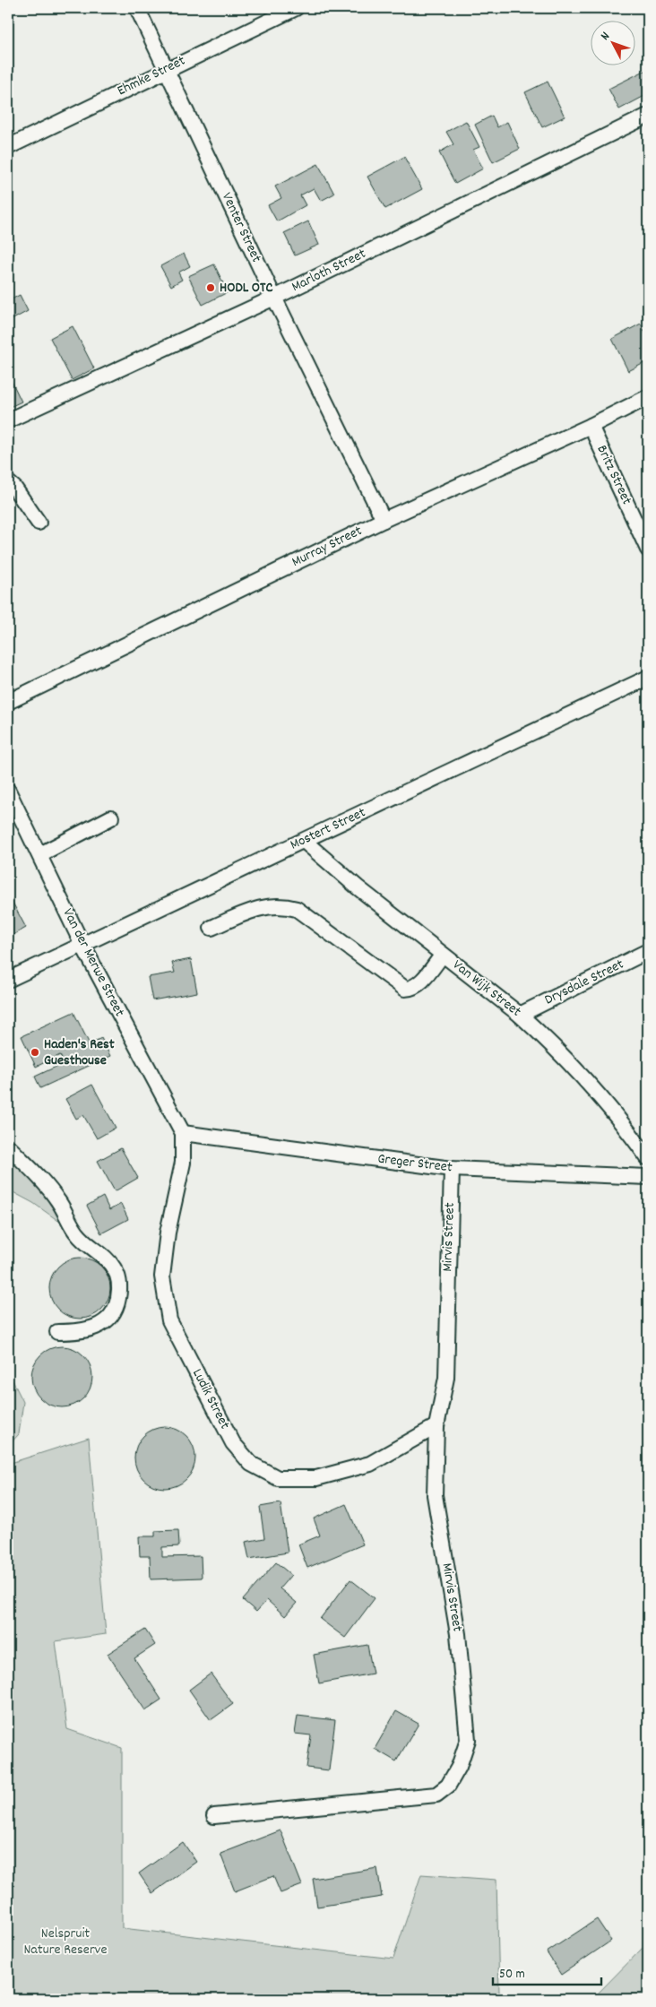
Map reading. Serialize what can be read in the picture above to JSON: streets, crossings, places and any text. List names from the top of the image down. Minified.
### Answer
{"streets":{"street":["Ehmke Street","Venter Street","Marloth Street","Britz Street","Murray Street","Mostert Street","Van der Merwe Street","Drysdale Street","Van Wijk Street","Greger Street","Mirvis Street","Ludik Street"]},"crossings":[["Ehmke Street","Venter Street"],["Venter Street","Marloth Street"],["Venter Street","Murray Street"],["Britz Street","Murray Street"],["Mostert Street","Van der Merwe Street"],["Mostert Street","Van Wijk Street"],["Van der Merwe Street","Greger Street"],["Van der Merwe Street","Ludik Street"],["Drysdale Street","Van Wijk Street"],["Greger Street","Mirvis Street"],["Greger Street","Ludik Street"],["Mirvis Street","Ludik Street"]],"parks":["Nelspruit Nature Reserve"],"places":["HODL OTC","Haden's Rest Guesthouse"],"scale_bar":"50 m","north":"top left"}
